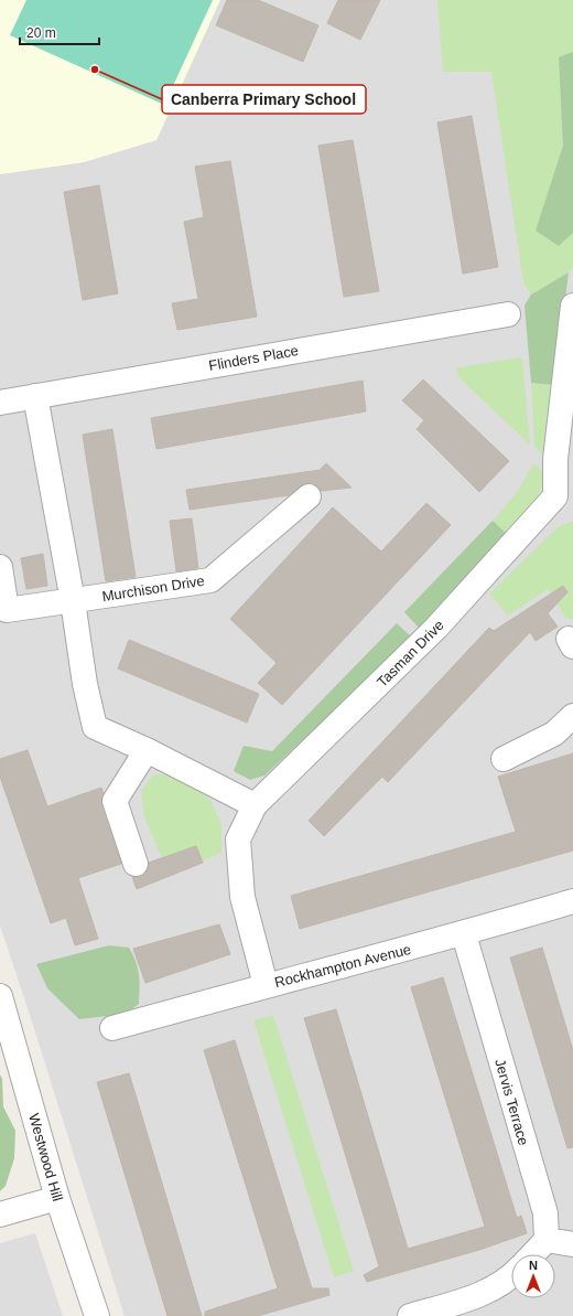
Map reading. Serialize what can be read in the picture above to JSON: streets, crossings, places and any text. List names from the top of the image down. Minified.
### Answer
{"streets":{"street":["Flinders Place","Murchison Drive","Tasman Drive","Rockhampton Avenue","Jervis Terrace","Westwood Hill"]},"crossings":[["Tasman Drive","Rockhampton Avenue"],["Rockhampton Avenue","Jervis Terrace"]],"places":["Canberra Primary School"],"scale_bar":"20 m","north":"top"}
